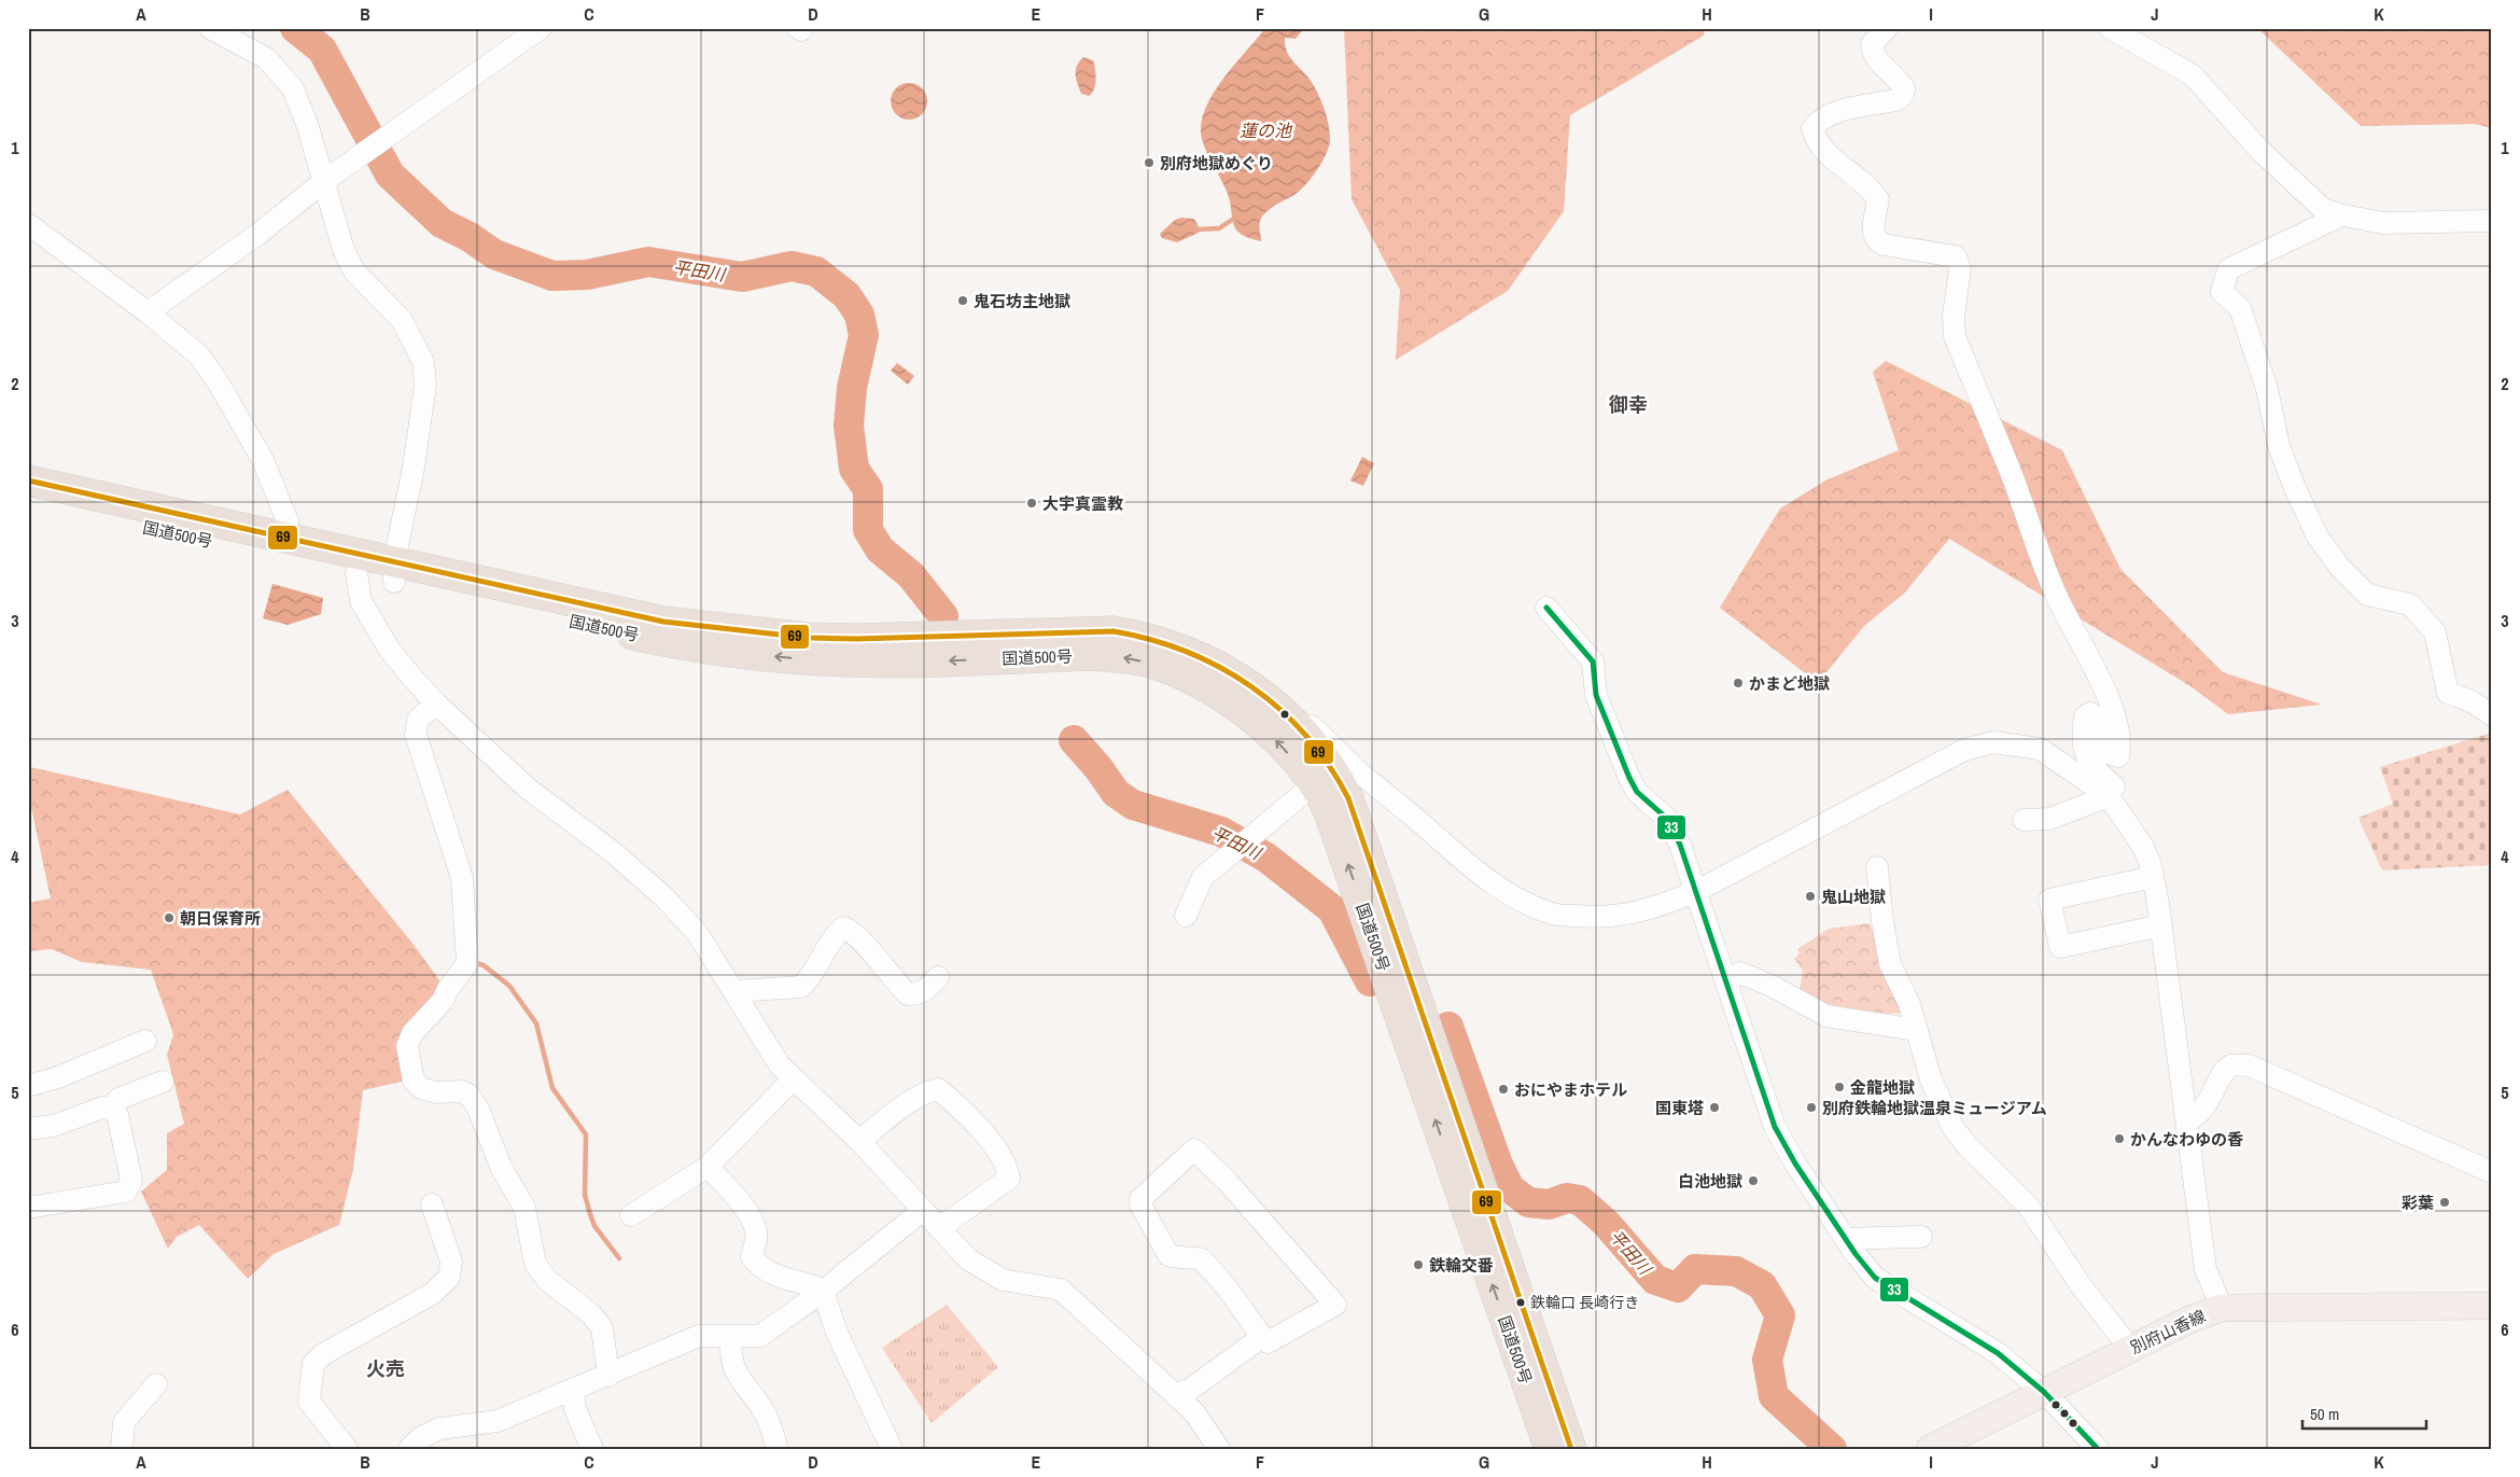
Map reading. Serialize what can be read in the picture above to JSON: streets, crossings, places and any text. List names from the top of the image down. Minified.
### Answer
{"streets":{"highway":["国道500号"],"main road":["別府山香線"]},"districts":["御幸","火売"],"water":["蓮の池","平田川"],"places":["別府地獄めぐり","鬼石坊主地獄","大宇真霊教","かまど地獄","鬼山地獄","朝日保育所","金龍地獄","おにやまホテル","国東塔","別府鉄輪地獄温泉ミュージアム","かんなわゆの香","白池地獄","彩葉","鉄輪交番","鉄輪口 長崎行き"],"lines":["transit line 69","transit line 33"],"scale_bar":"50 m","grid":{"columns":["A","B","C","D","E","F","G","H","I","J","K"],"rows":["1","2","3","4","5","6"]}}
